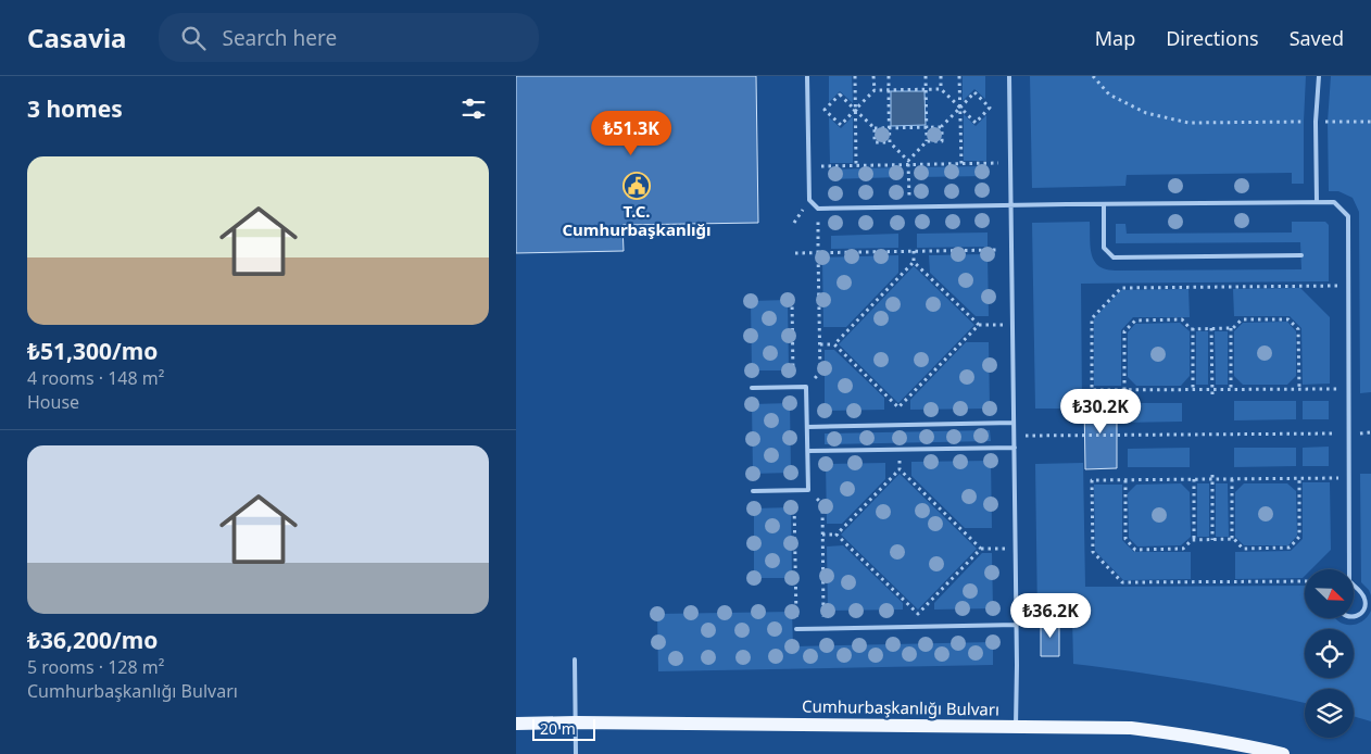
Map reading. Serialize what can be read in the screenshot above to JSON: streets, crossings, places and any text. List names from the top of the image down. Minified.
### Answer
{"streets":{"main road":["Cumhurbaşkanlığı Bulvarı"]},"places":{"public building":["T.C. Cumhurbaşkanlığı"]},"scale_bar":"20 m","north":"bottom right","page":{"header":"Casavia","search":"Search here","nav":["Map","Directions","Saved"],"heading":"3 homes","price":["₺51.3K","₺30.2K","₺36.2K"],"list":[{"name":"₺51,300/mo","note":"4 rooms · 148 m² · House"},{"name":"₺36,200/mo","note":"5 rooms · 128 m² · Cumhurbaşkanlığı Bulvarı"}],"scale":"20 m"}}
